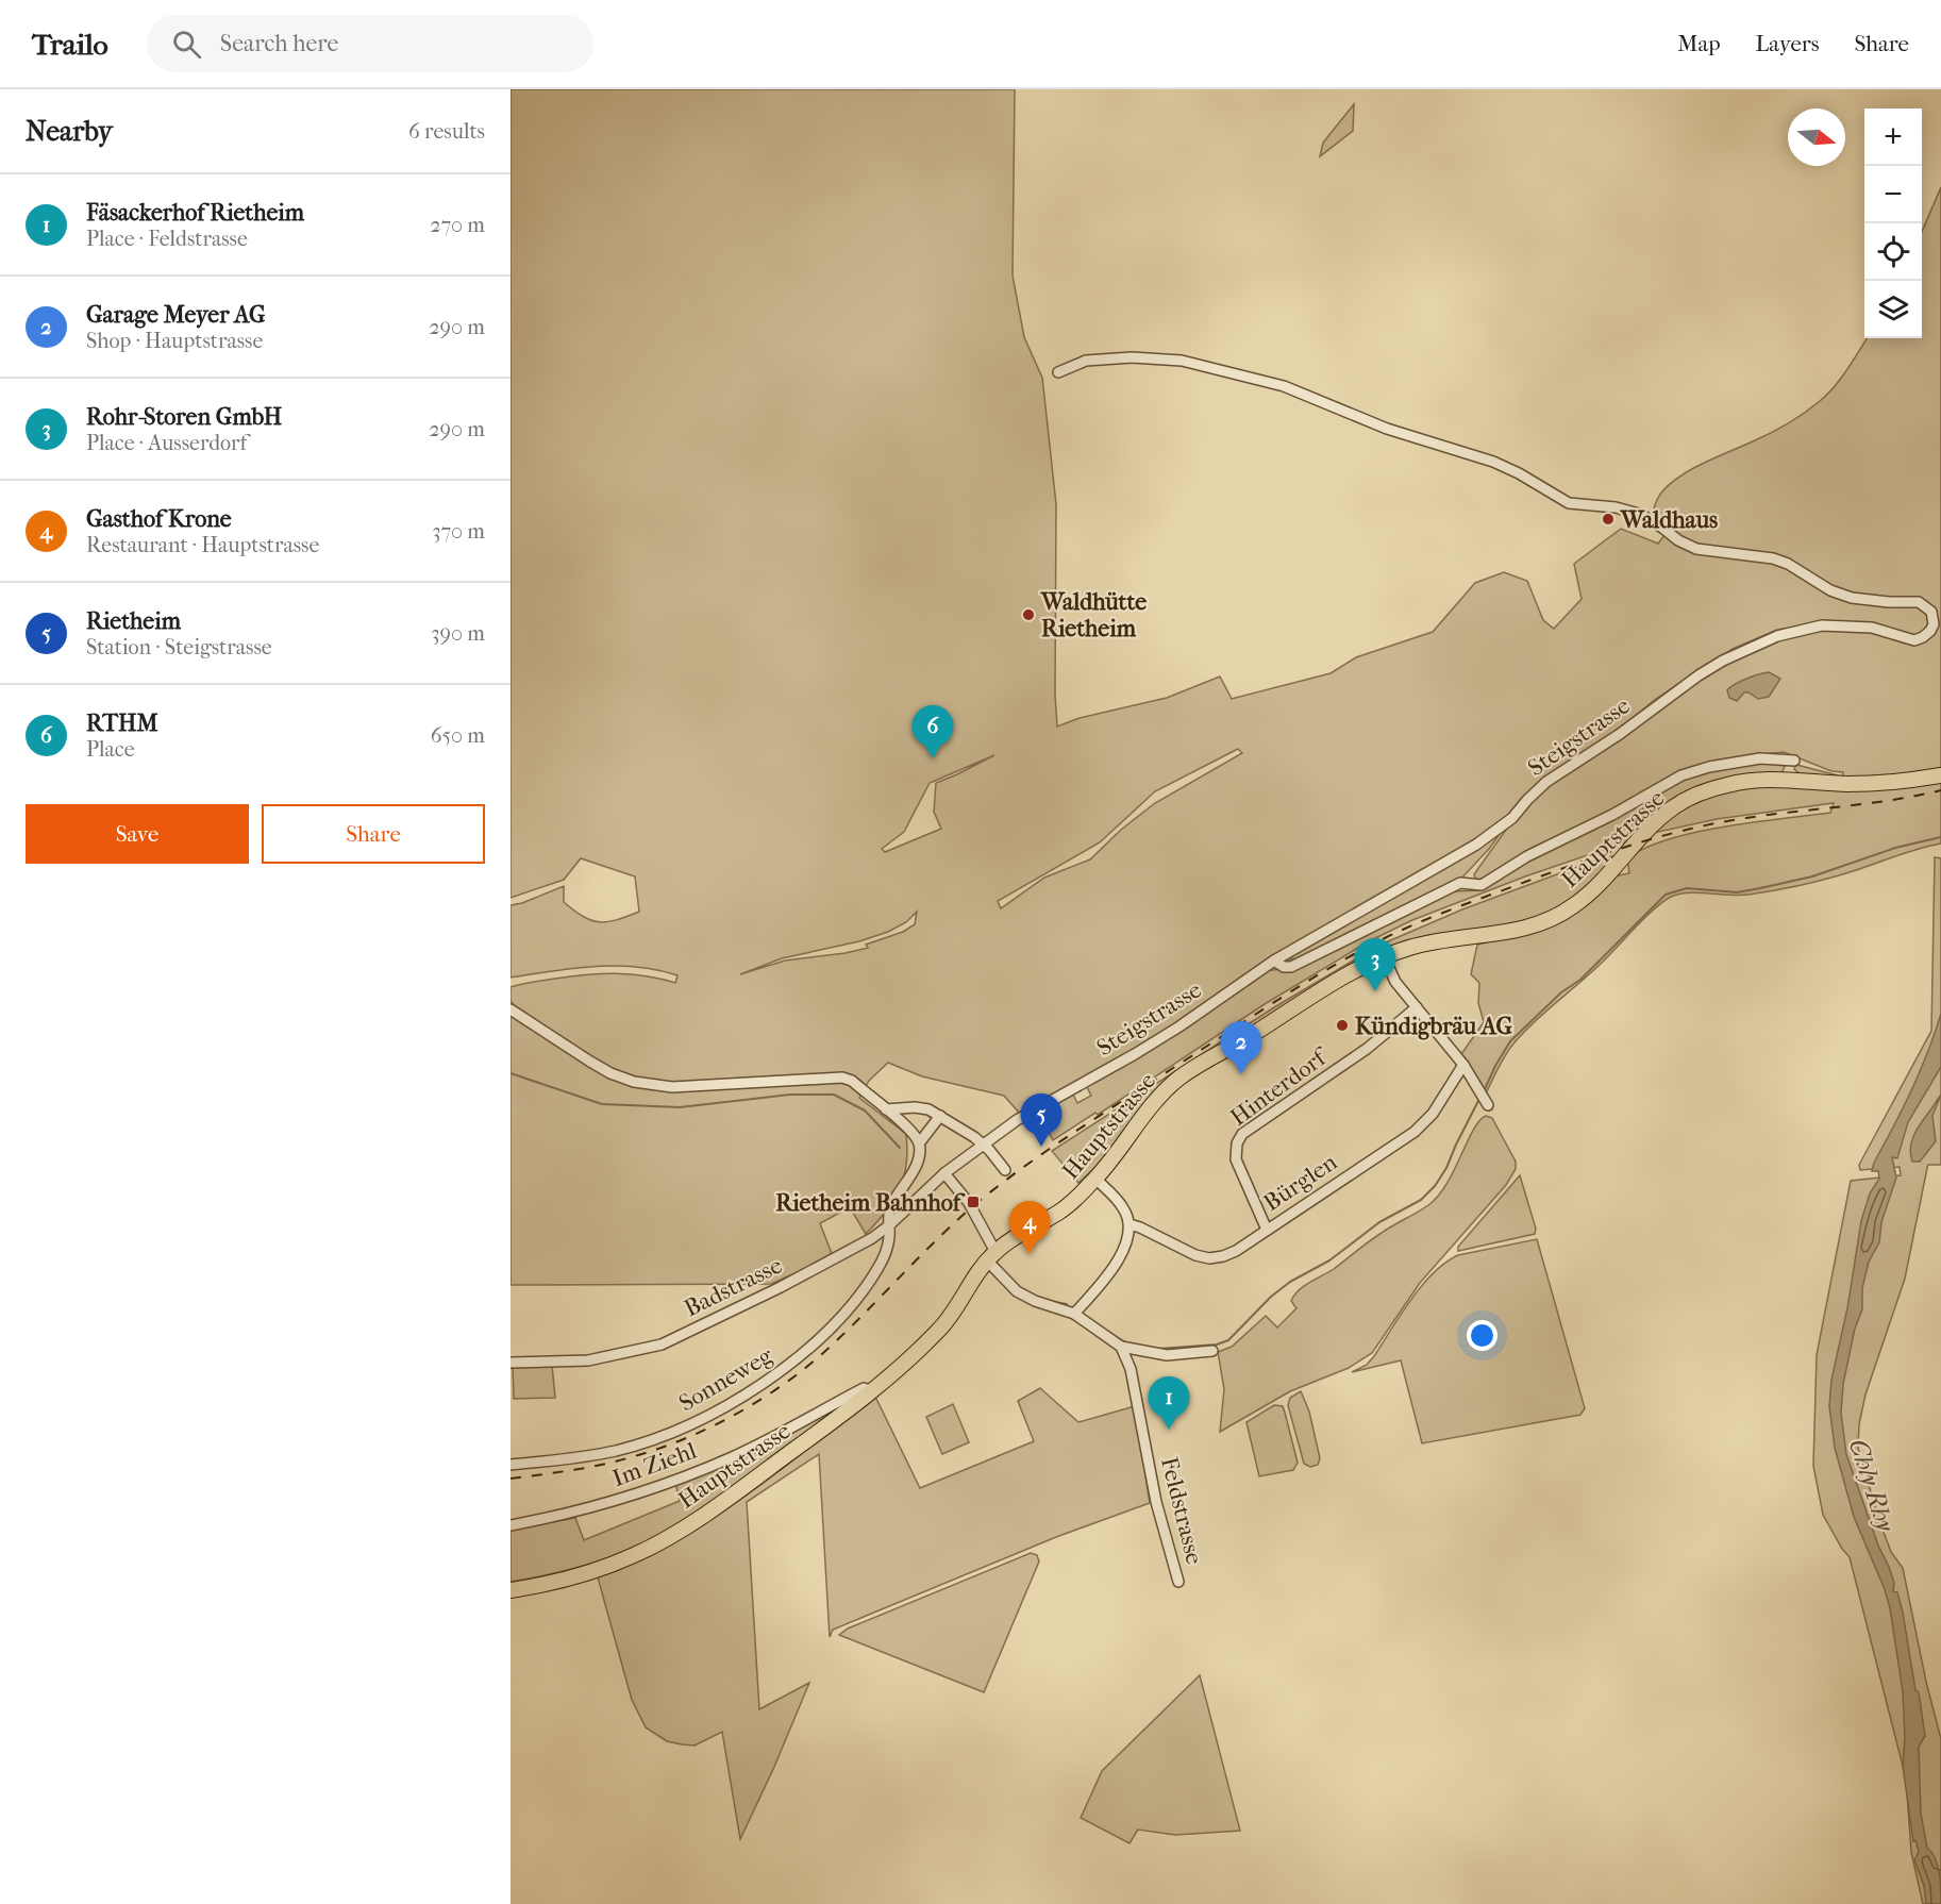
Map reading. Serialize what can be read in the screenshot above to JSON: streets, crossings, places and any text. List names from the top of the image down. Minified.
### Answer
{"streets":{"main road":["Hauptstrasse"],"street":["Steigstrasse","Hinterdorf","Bürglen","Badstrasse","Sonneweg","Im Ziehl","Feldstrasse"]},"crossings":[["Steigstrasse","Badstrasse"],["Hauptstrasse","Im Ziehl"],["Hinterdorf","Bürglen"],["Badstrasse","Sonneweg"]],"water":["Chly Rhy"],"places":{"other":["Waldhaus","Waldhütte Rietheim","Kündigbräu AG"],"transit":["Rietheim Bahnhof"]},"north":"right","page":{"header":"Trailo","search":"Search here","nav":["Map","Layers","Share"],"heading":["Nearby","6 results"],"map_buttons":["+","−"],"list":[{"mark":"1","name":"Fäsackerhof Rietheim","note":"Place · Feldstrasse","value":"270 m"},{"mark":"2","name":"Garage Meyer AG","note":"Shop · Hauptstrasse","value":"290 m"},{"mark":"3","name":"Rohr-Storen GmbH","note":"Place · Ausserdorf","value":"290 m"},{"mark":"4","name":"Gasthof Krone","note":"Restaurant · Hauptstrasse","value":"370 m"},{"mark":"5","name":"Rietheim","note":"Station · Steigstrasse","value":"390 m"},{"mark":"6","name":"RTHM","note":"Place","value":"650 m"}],"pins":["6","3","2","5","4","1"],"buttons":["Save","Share"]}}
